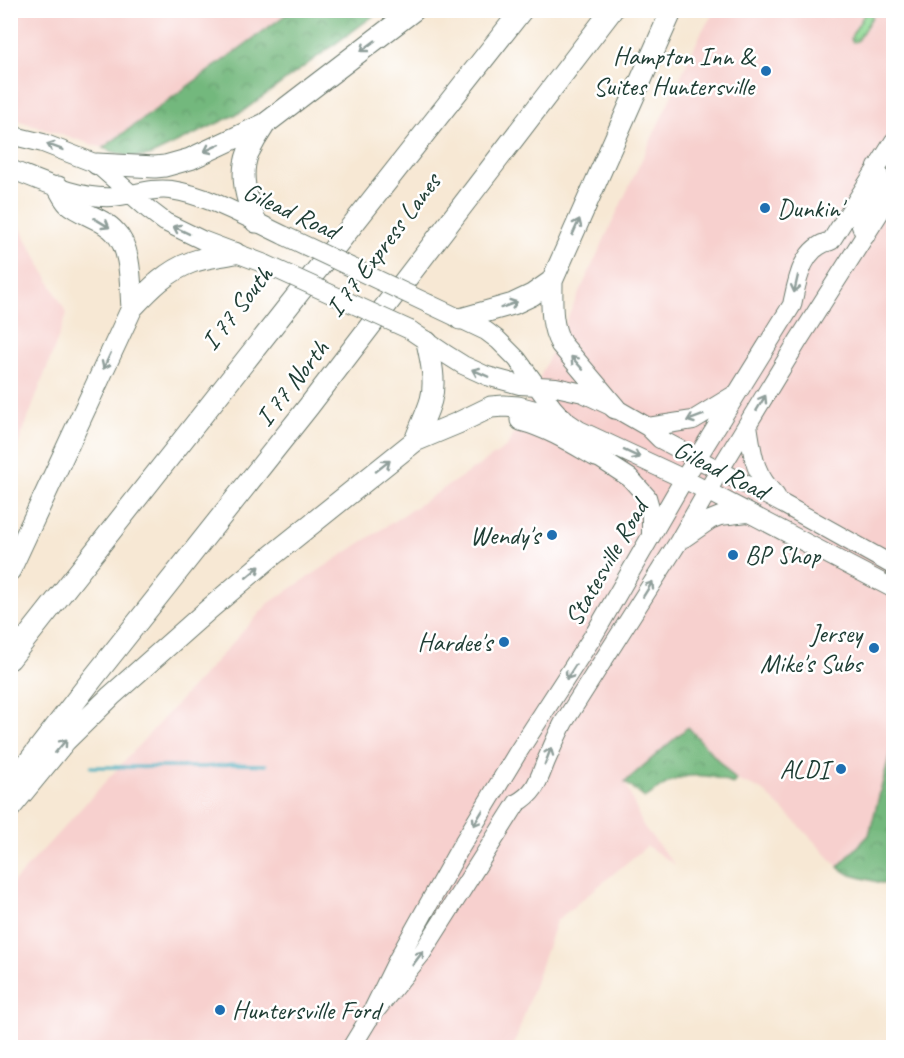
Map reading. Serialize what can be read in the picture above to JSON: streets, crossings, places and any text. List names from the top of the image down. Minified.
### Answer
{"streets":{"highway":["I 77 Express Lanes","I 77 South","I 77 North"],"main road":["Gilead Road","Statesville Road"]},"crossings":[["Gilead Road","Statesville Road"]],"places":["Hampton Inn & Suites Huntersville","Dunkin'","Wendy's","BP Shop","Hardee's","Jersey Mike's Subs","ALDI","Huntersville Ford"]}
